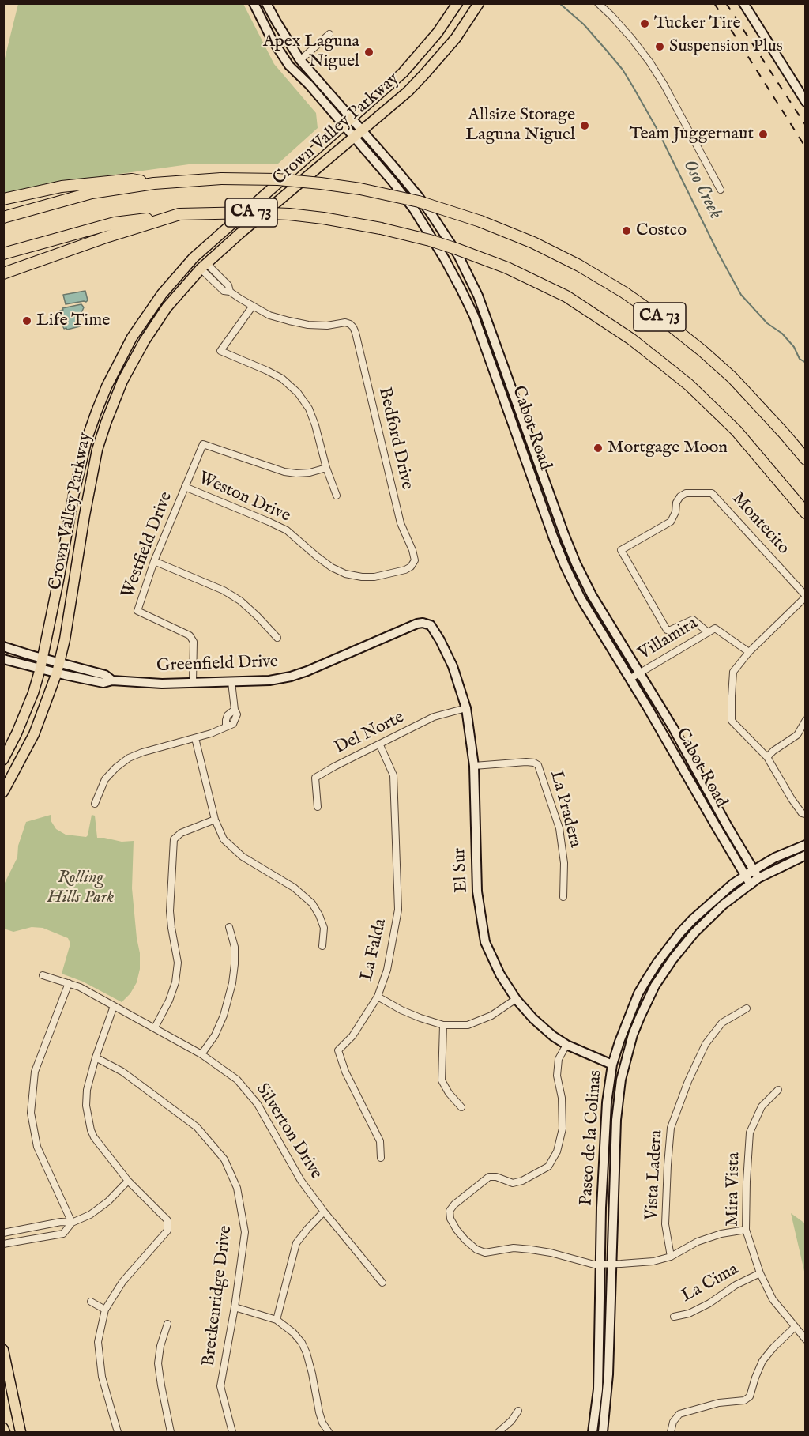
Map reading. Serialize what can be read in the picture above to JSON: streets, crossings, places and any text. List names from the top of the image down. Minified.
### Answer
{"streets":{"highway":["CA 73"],"main road":["Crown Valley Parkway","Cabot Road","Greenfield Drive","El Sur","Paseo de la Colinas"],"street":["Bedford Drive","Weston Drive","Montecito","Westfield Drive","Villamira","Del Norte","La Pradera","La Falda","Silverton Drive","Vista Ladera","Mira Vista","La Cima","Breckenridge Drive"]},"crossings":[["Crown Valley Parkway","Cabot Road"],["Crown Valley Parkway","Greenfield Drive"],["Cabot Road","Villamira"],["Cabot Road","Paseo de la Colinas"],["Bedford Drive","Weston Drive"],["Weston Drive","Westfield Drive"],["Montecito","Villamira"],["Westfield Drive","Greenfield Drive"],["Greenfield Drive","El Sur"],["Del Norte","El Sur"],["Del Norte","La Falda"],["La Pradera","El Sur"],["El Sur","Paseo de la Colinas"],["Mira Vista","La Cima"]],"water":["Oso Creek"],"parks":["Rolling Hills Park"],"places":["Tucker Tire","Suspension Plus","Apex Laguna Niguel","Allsize Storage Laguna Niguel","Team Juggernaut","Costco","Life Time","Mortgage Moon"]}
